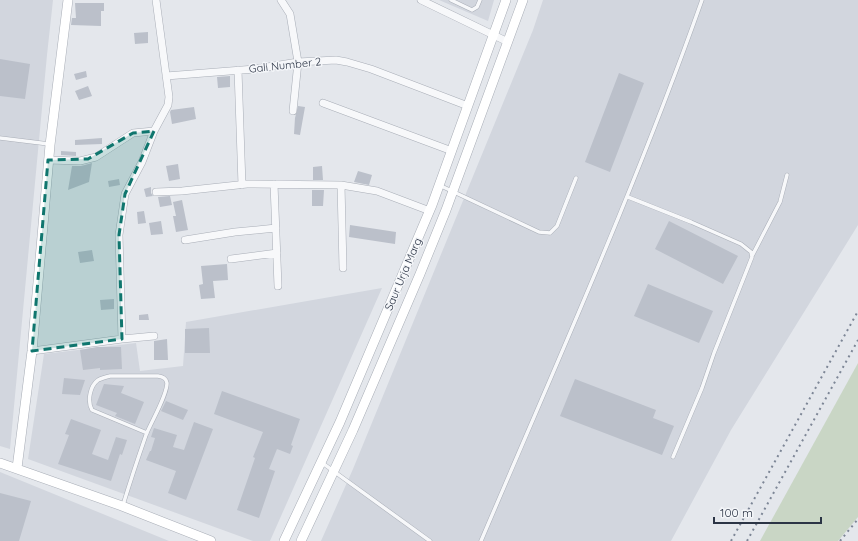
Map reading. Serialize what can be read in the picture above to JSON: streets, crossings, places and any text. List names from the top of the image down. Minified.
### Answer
{"streets":{"street":["Gali Number 2","Saur Urja Marg"]},"crossings":[["Gali Number 2","Saur Urja Marg"]],"scale_bar":"100 m"}
